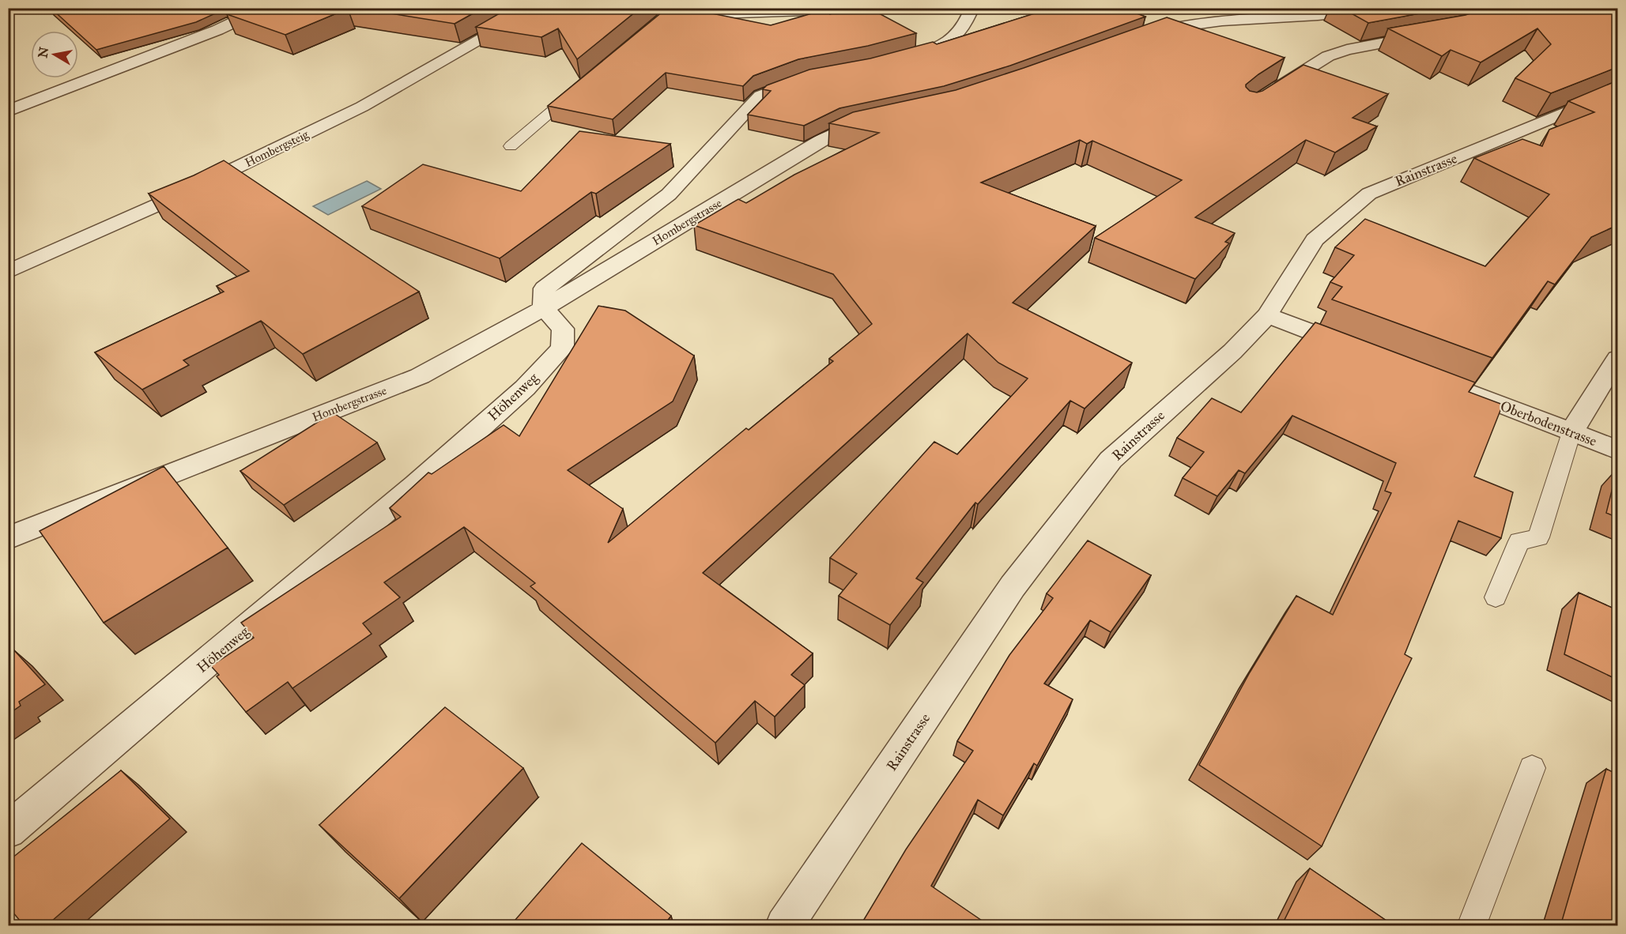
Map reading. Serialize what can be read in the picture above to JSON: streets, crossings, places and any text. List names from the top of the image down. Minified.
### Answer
{"streets":{"street":["Hombergsteig","Rainstrasse","Hombergstrasse","Höhenweg","Oberbodenstrasse"]},"crossings":[["Hombergstrasse","Höhenweg"]],"north":"left"}
